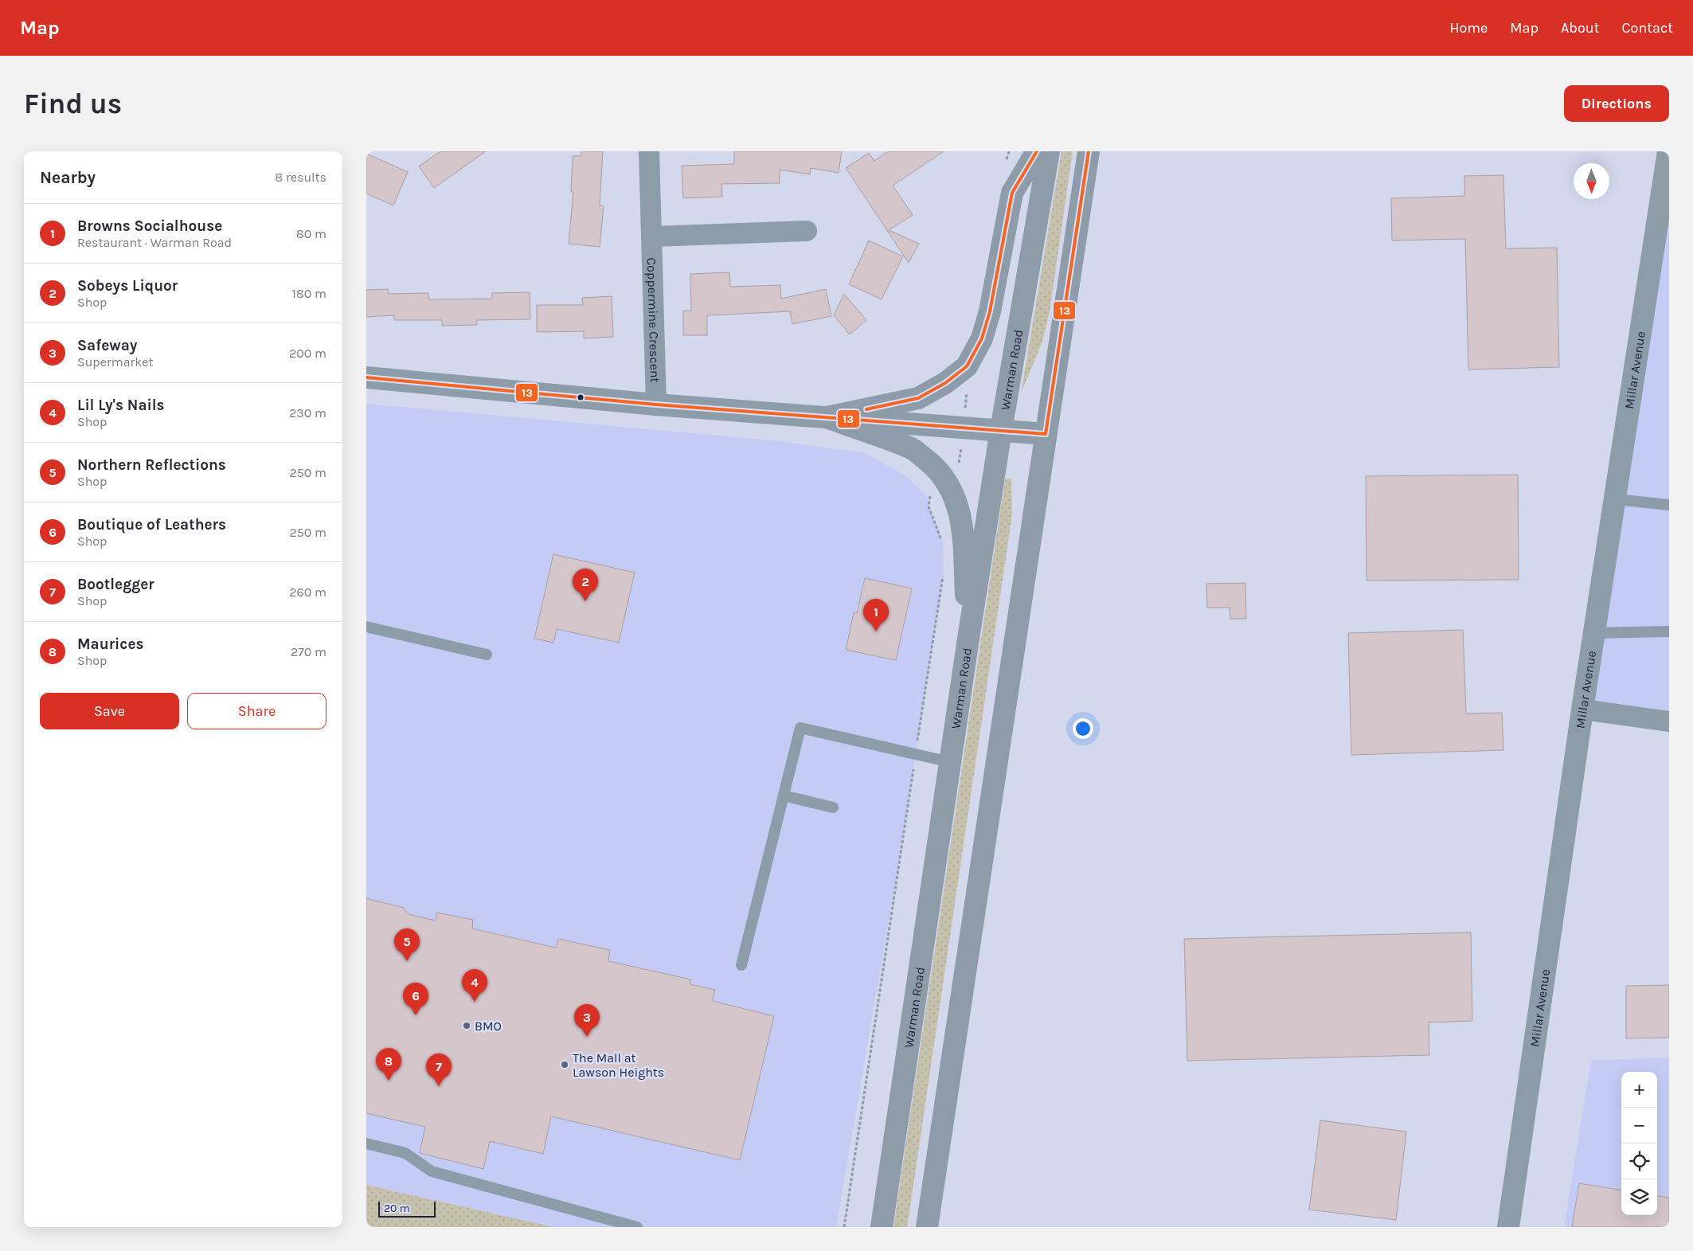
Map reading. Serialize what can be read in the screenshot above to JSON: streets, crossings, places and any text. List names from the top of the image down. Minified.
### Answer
{"streets":{"main road":["Warman Road"],"street":["Coppermine Crescent","Millar Avenue"]},"places":["BMO","The Mall at Lawson Heights"],"lines":["transit line 13"],"scale_bar":"20 m","north":"bottom","page":{"header":"Map","nav":["Home","Map","About","Contact"],"buttons":["Directions",["Save","Share"]],"title":"Find us","heading":["Nearby","8 results"],"list":[{"mark":"1","name":"Browns Socialhouse","note":"Restaurant · Warman Road","value":"80 m"},{"mark":"2","name":"Sobeys Liquor","note":"Shop","value":"180 m"},{"mark":"3","name":"Safeway","note":"Supermarket","value":"200 m"},{"mark":"4","name":"Lil Ly's Nails","note":"Shop","value":"230 m"},{"mark":"5","name":"Northern Reflections","note":"Shop","value":"250 m"},{"mark":"6","name":"Boutique of Leathers","note":"Shop","value":"250 m"},{"mark":"7","name":"Bootlegger","note":"Shop","value":"260 m"},{"mark":"8","name":"Maurices","note":"Shop","value":"270 m"}],"pins":["2","1","5","4","6","3","8","7"],"map_buttons":["+","−"],"scale":"20 m"}}
